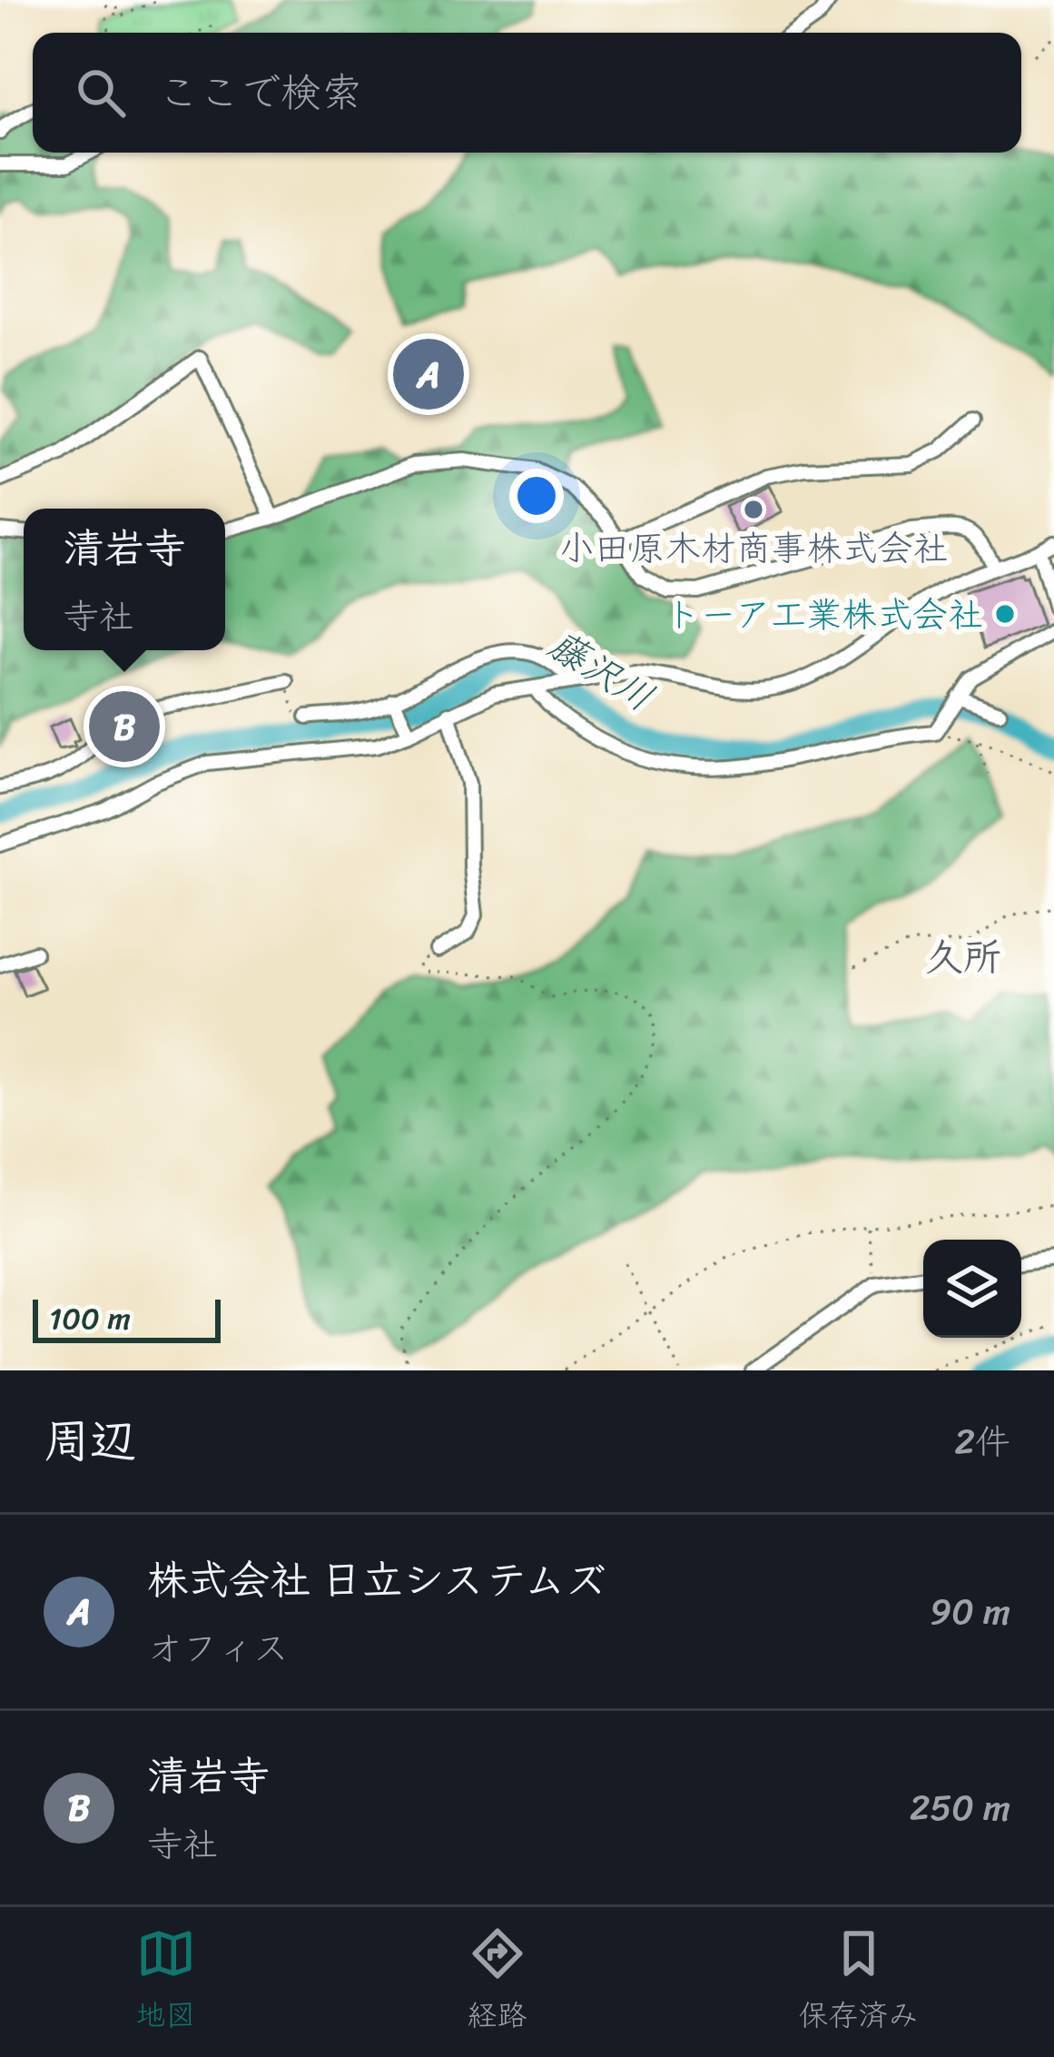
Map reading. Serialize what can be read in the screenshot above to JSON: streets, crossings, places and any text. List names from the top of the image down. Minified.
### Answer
{"districts":["久所"],"water":["藤沢川"],"places":["小田原木材商事株式会社","トーア工業株式会社"],"scale_bar":"100 m","page":{"search":"ここで検索","pins":["A","B"],"popup":["清岩寺","寺社"],"scale":"100 m","heading":["周辺","2件"],"list":[{"mark":"A","name":"株式会社 日立システムズ","note":"オフィス","value":"90 m"},{"mark":"B","name":"清岩寺","note":"寺社","value":"250 m"}],"nav":["地図","経路","保存済み"]}}
